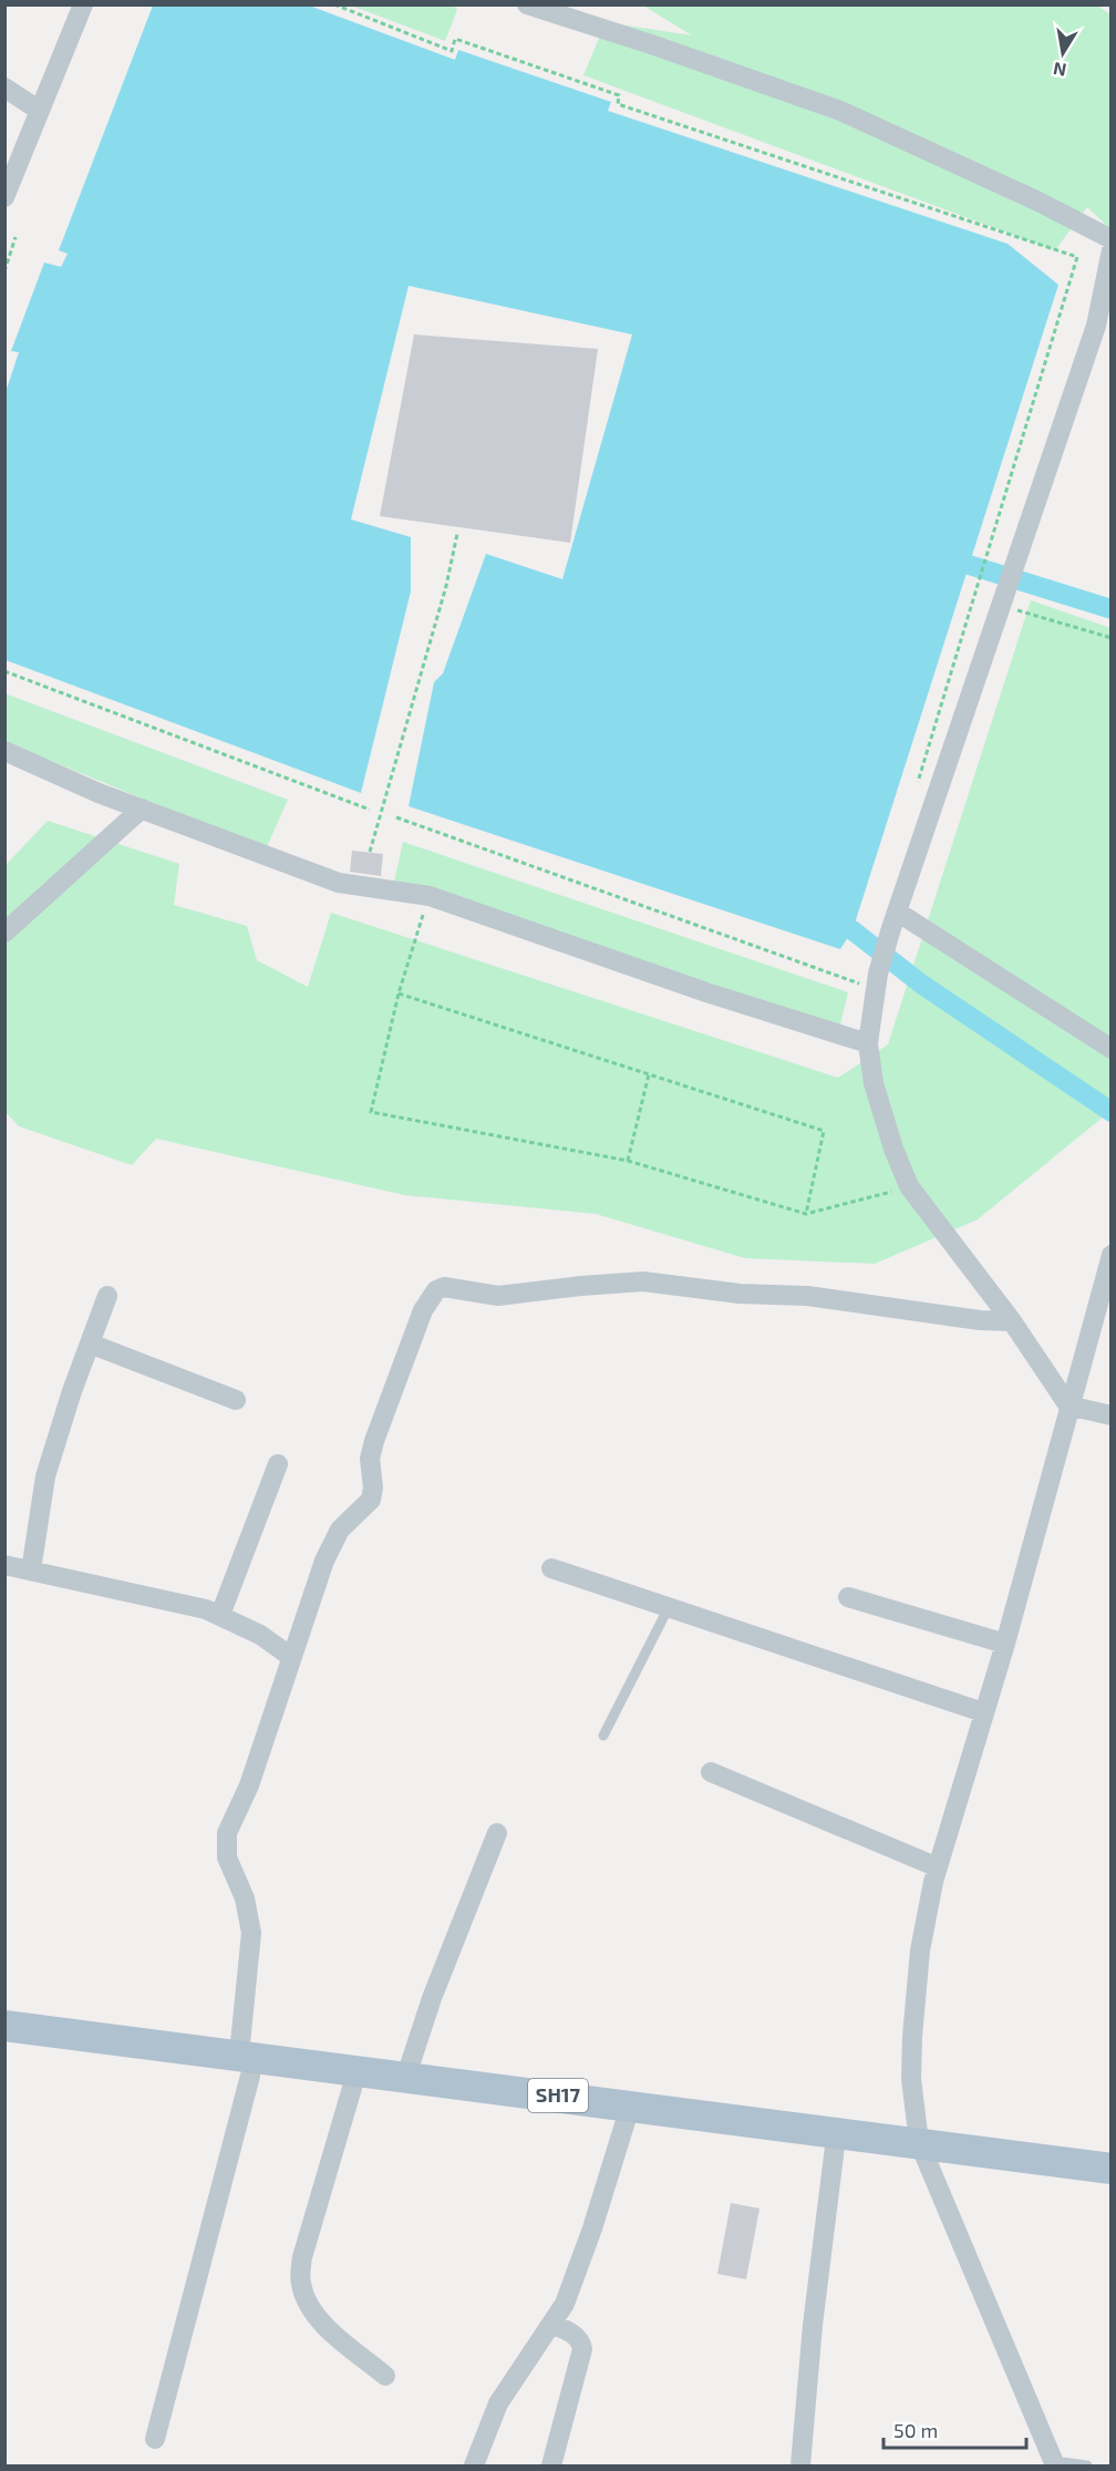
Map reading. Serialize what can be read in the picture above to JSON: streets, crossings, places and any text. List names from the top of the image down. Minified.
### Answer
{"streets":{"main road":["SH17"]},"scale_bar":"50 m","north":"bottom"}
